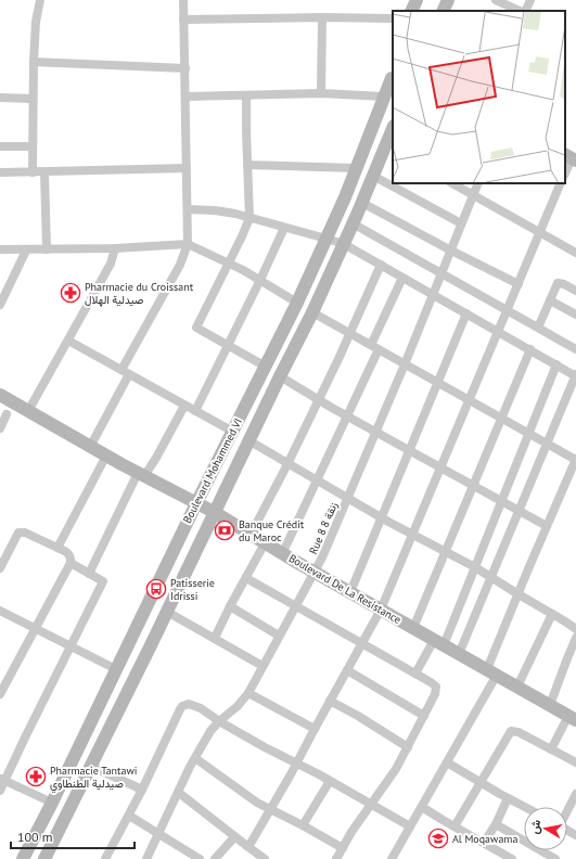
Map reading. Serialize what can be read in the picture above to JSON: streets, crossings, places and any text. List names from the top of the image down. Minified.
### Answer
{"streets":{"main road":["Boulevard Mohammed VI","Boulevard De La Resistance"],"street":["Rue 8 8 زنقة"]},"crossings":[["Boulevard Mohammed VI","Boulevard De La Resistance"],["Rue 8 8 زنقة","Boulevard De La Resistance"]],"places":{"pharmacy":["Pharmacie du Croissant صيدلية الهلال","Pharmacie Tantawi صيدلية الطنطاوي"],"bank":["Banque Crédit du Maroc"],"bus stop":["Patisserie Idrissi"],"school or university":["Al Moqawama"]},"scale_bar":"100 m","north":"left"}
